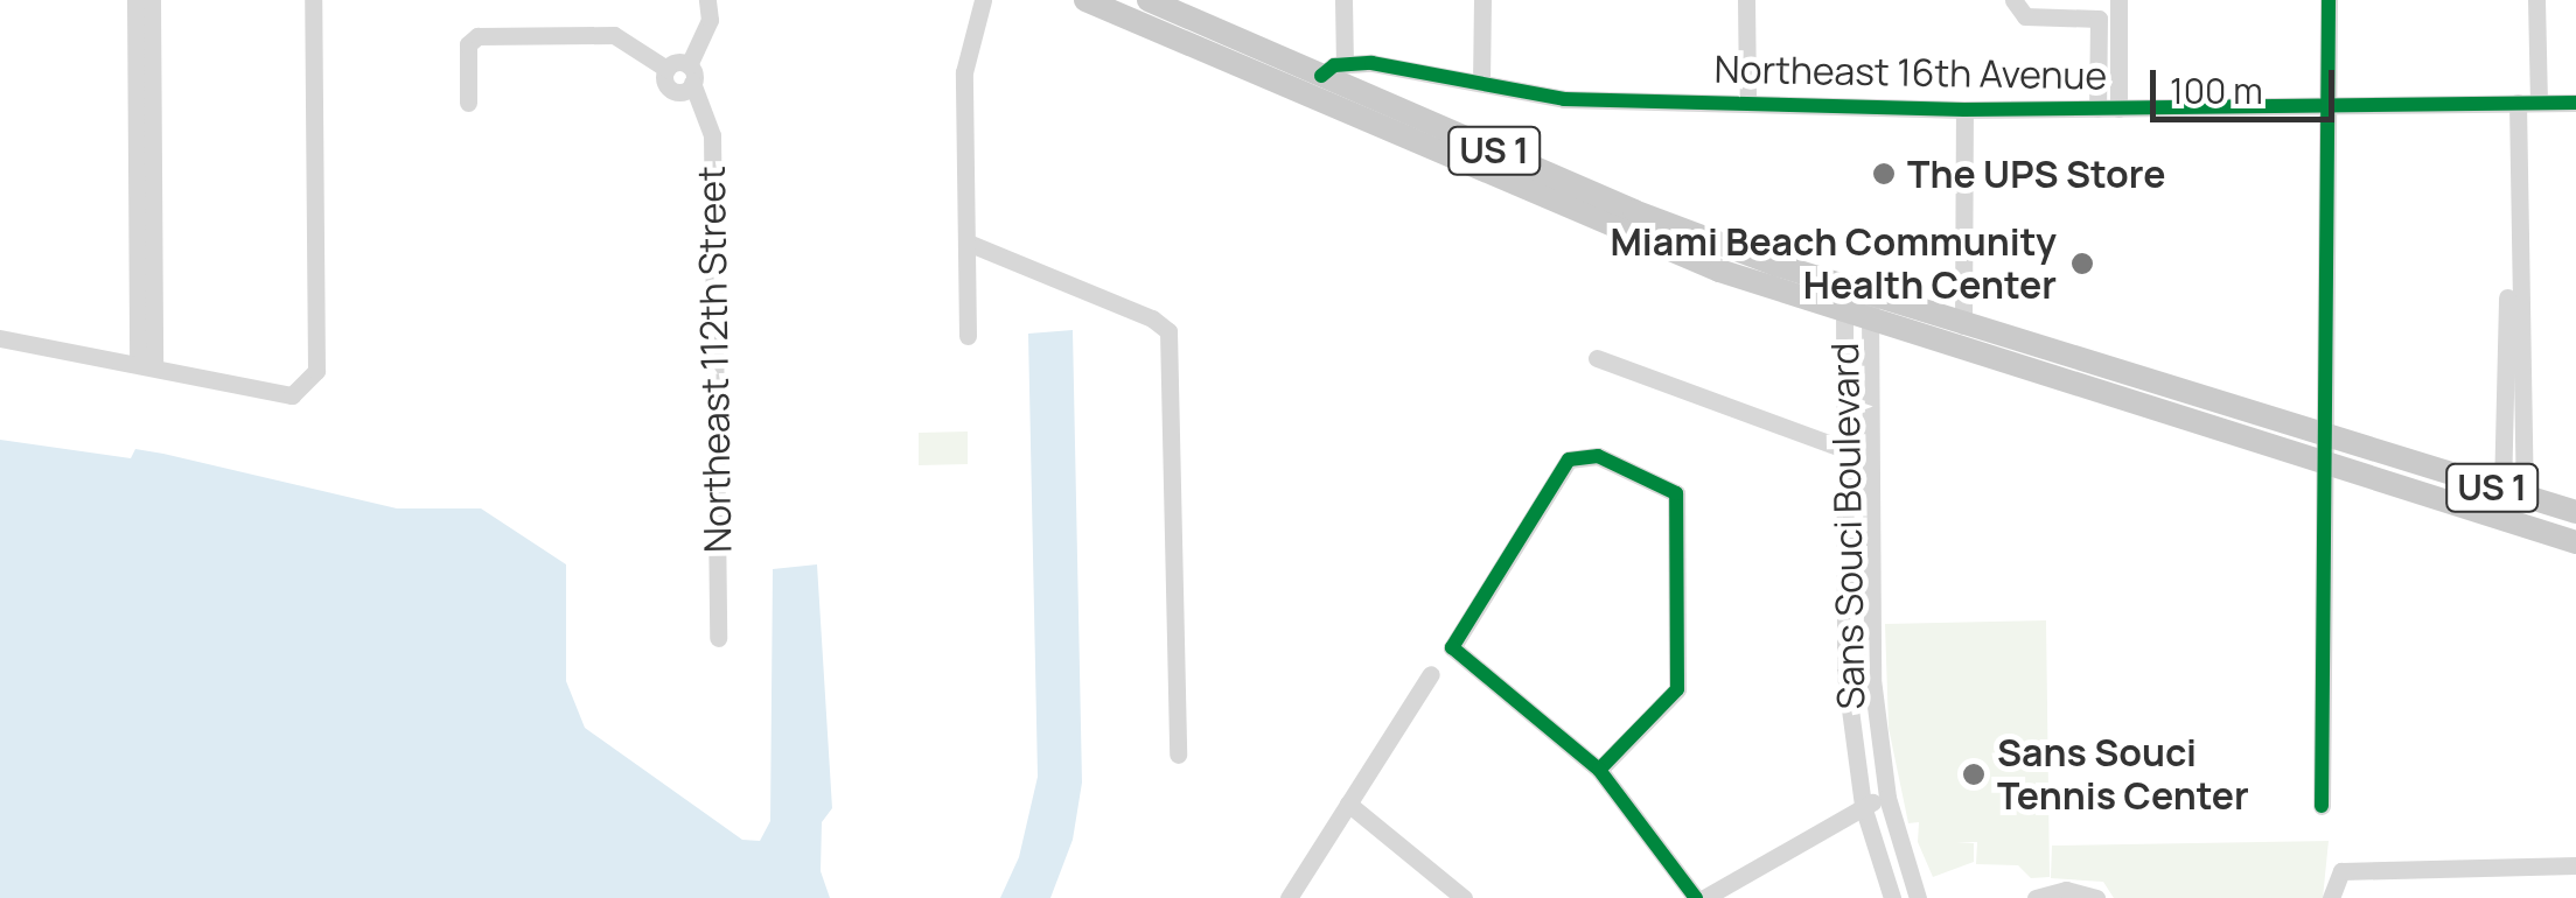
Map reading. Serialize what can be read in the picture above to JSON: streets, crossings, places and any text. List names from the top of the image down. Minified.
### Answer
{"streets":{"main road":["US 1"],"street":["Northeast 16th Avenue","Northeast 112th Street","Sans Souci Boulevard"]},"crossings":[["US 1","Sans Souci Boulevard"]],"places":["The UPS Store","Miami Beach Community Health Center","Sans Souci Tennis Center"],"scale_bar":"100 m"}
